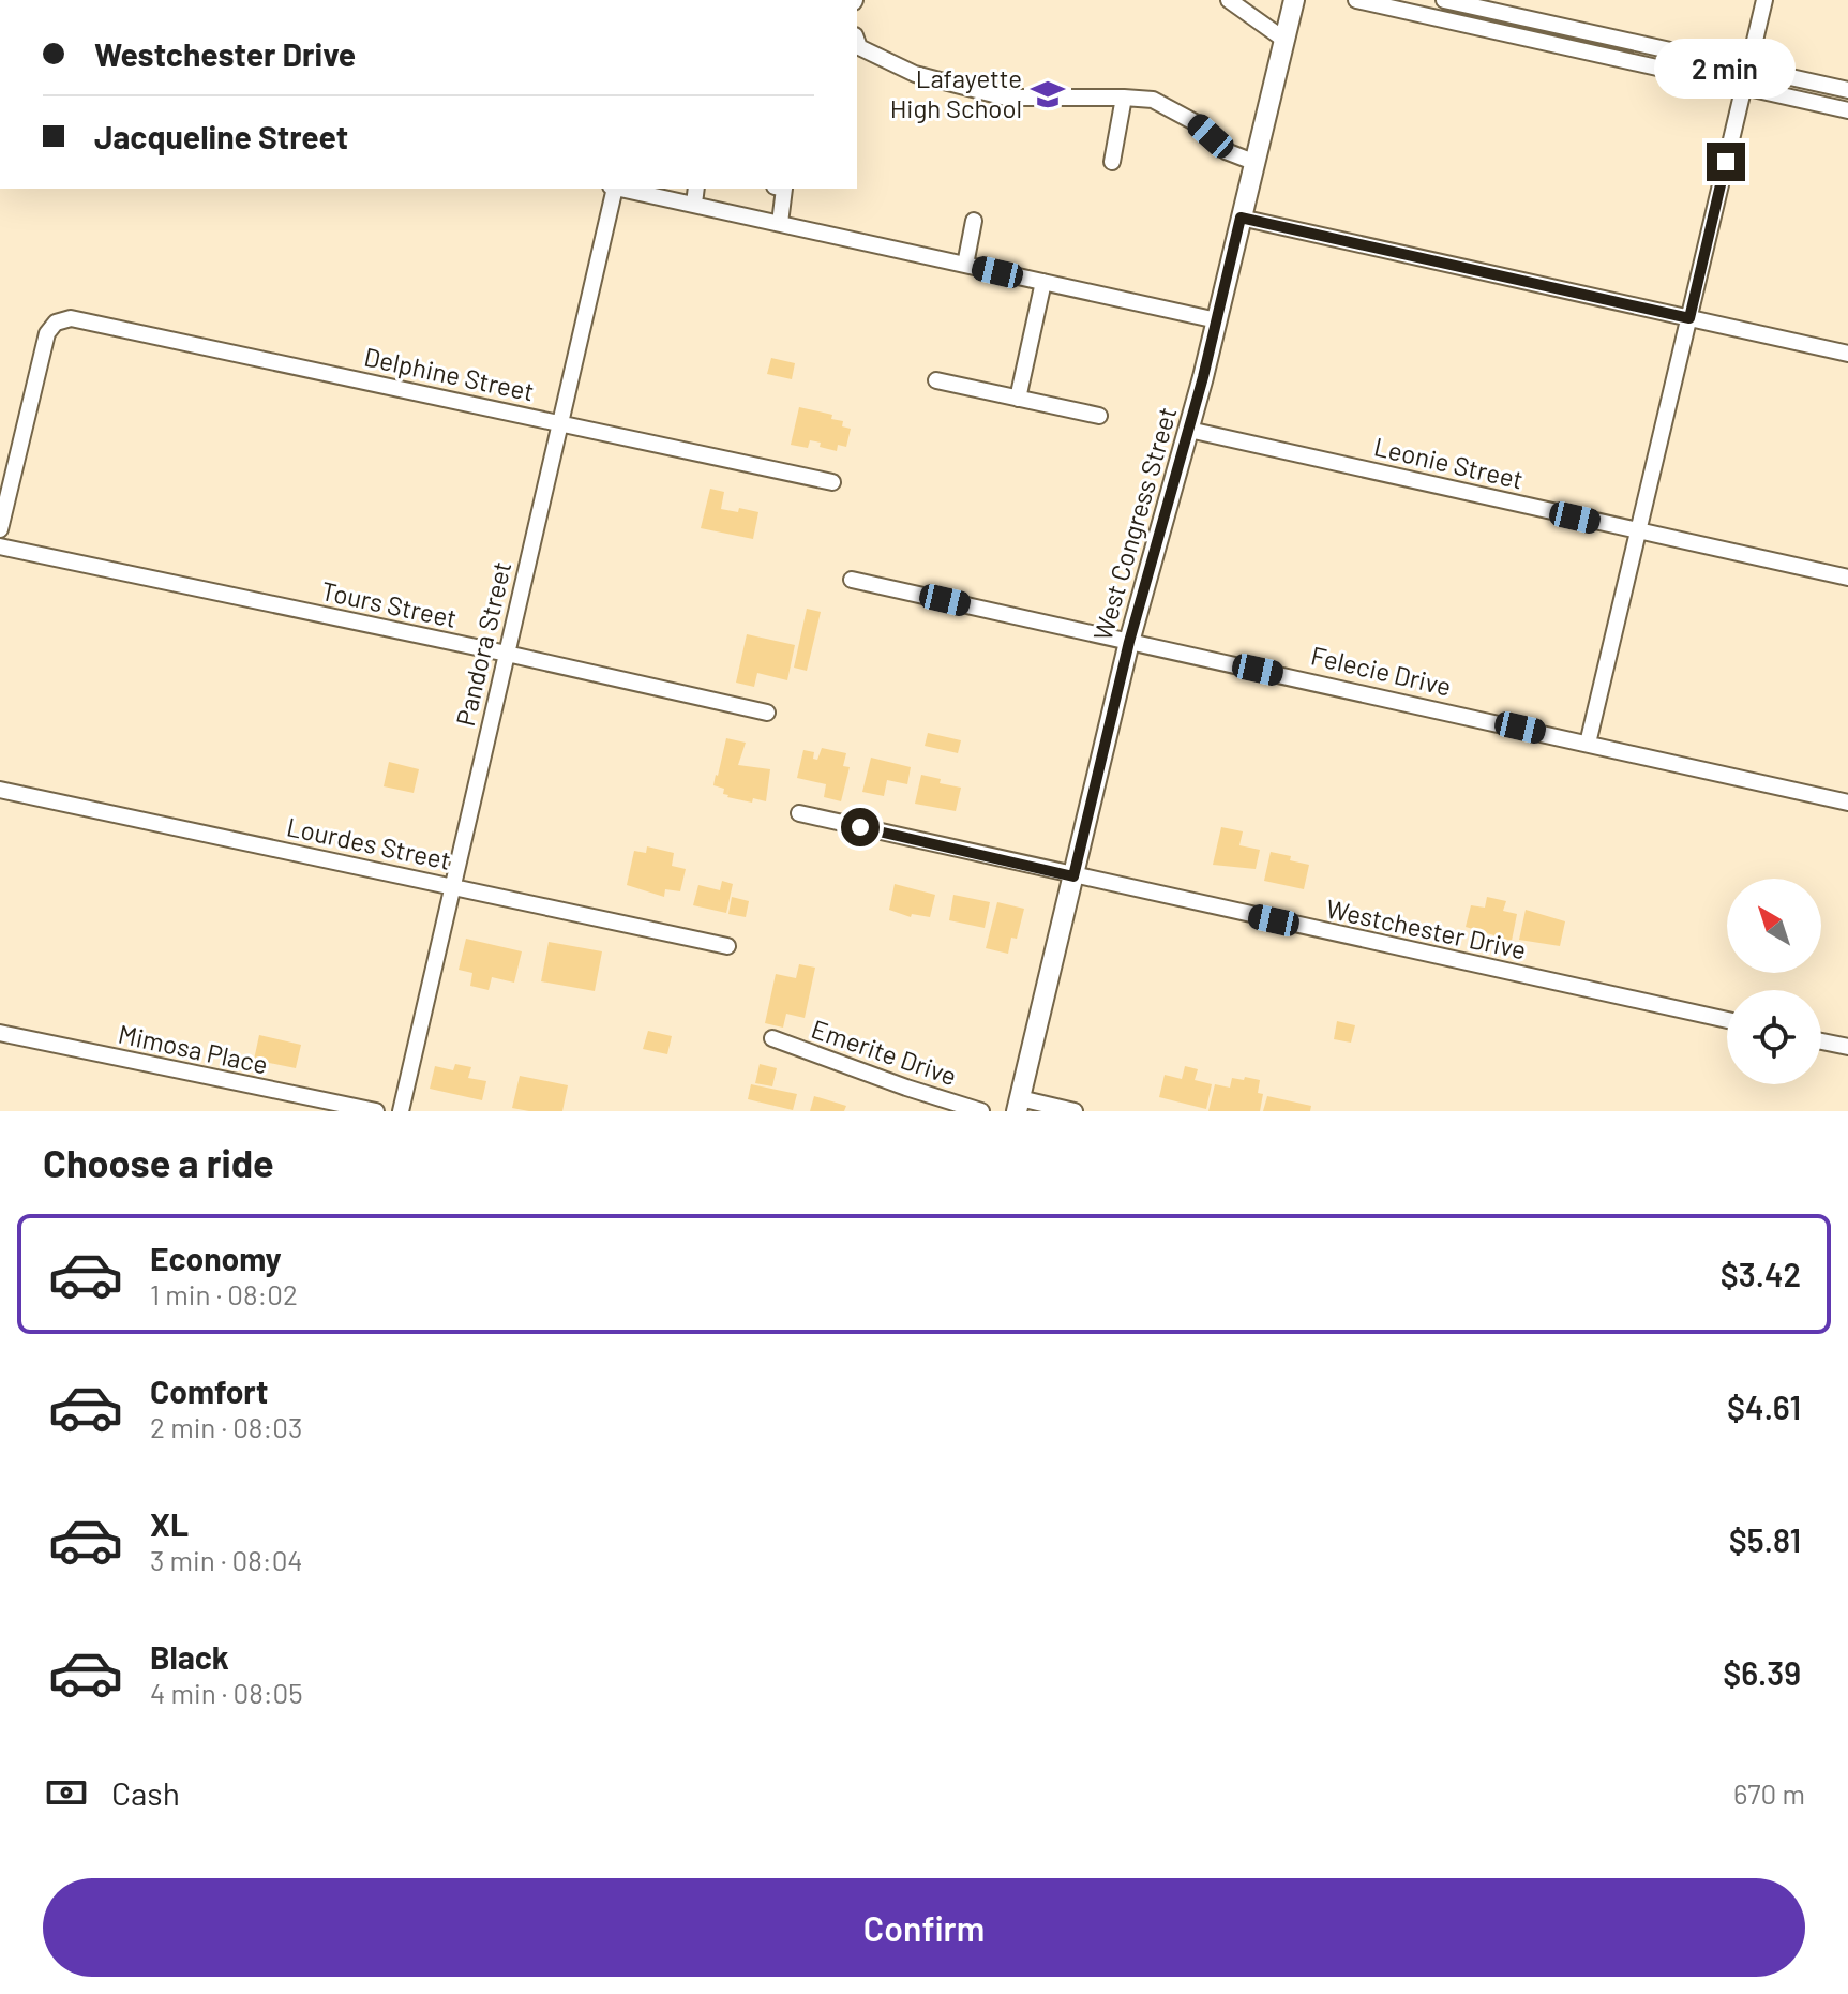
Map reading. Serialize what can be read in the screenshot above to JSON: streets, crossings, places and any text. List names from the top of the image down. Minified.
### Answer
{"streets":{"main road":["West Congress Street"],"street":["Delphine Street","Leonie Street","Tours Street","Pandora Street","Felecie Drive","Lourdes Street","Westchester Drive","Mimosa Place","Emerite Drive"]},"crossings":[["Delphine Street","Pandora Street"],["Leonie Street","West Congress Street"],["West Congress Street","Felecie Drive"],["West Congress Street","Westchester Drive"],["Tours Street","Pandora Street"],["Pandora Street","Lourdes Street"]],"places":{"school or university":["Lafayette High School"]},"north":"top left","page":{"banner":["Westchester Drive","Jacqueline Street"],"bubble":"2 min","heading":"Choose a ride","list":[{"name":"Economy","note":"1 min · 08:02","value":"$3.42"},{"name":"Comfort","note":"2 min · 08:03","value":"$4.61"},{"name":"XL","note":"3 min · 08:04","value":"$5.81"},{"name":"Black","note":"4 min · 08:05","value":"$6.39"}],"pay":["Cash","670 m"],"buttons":"Confirm"}}
